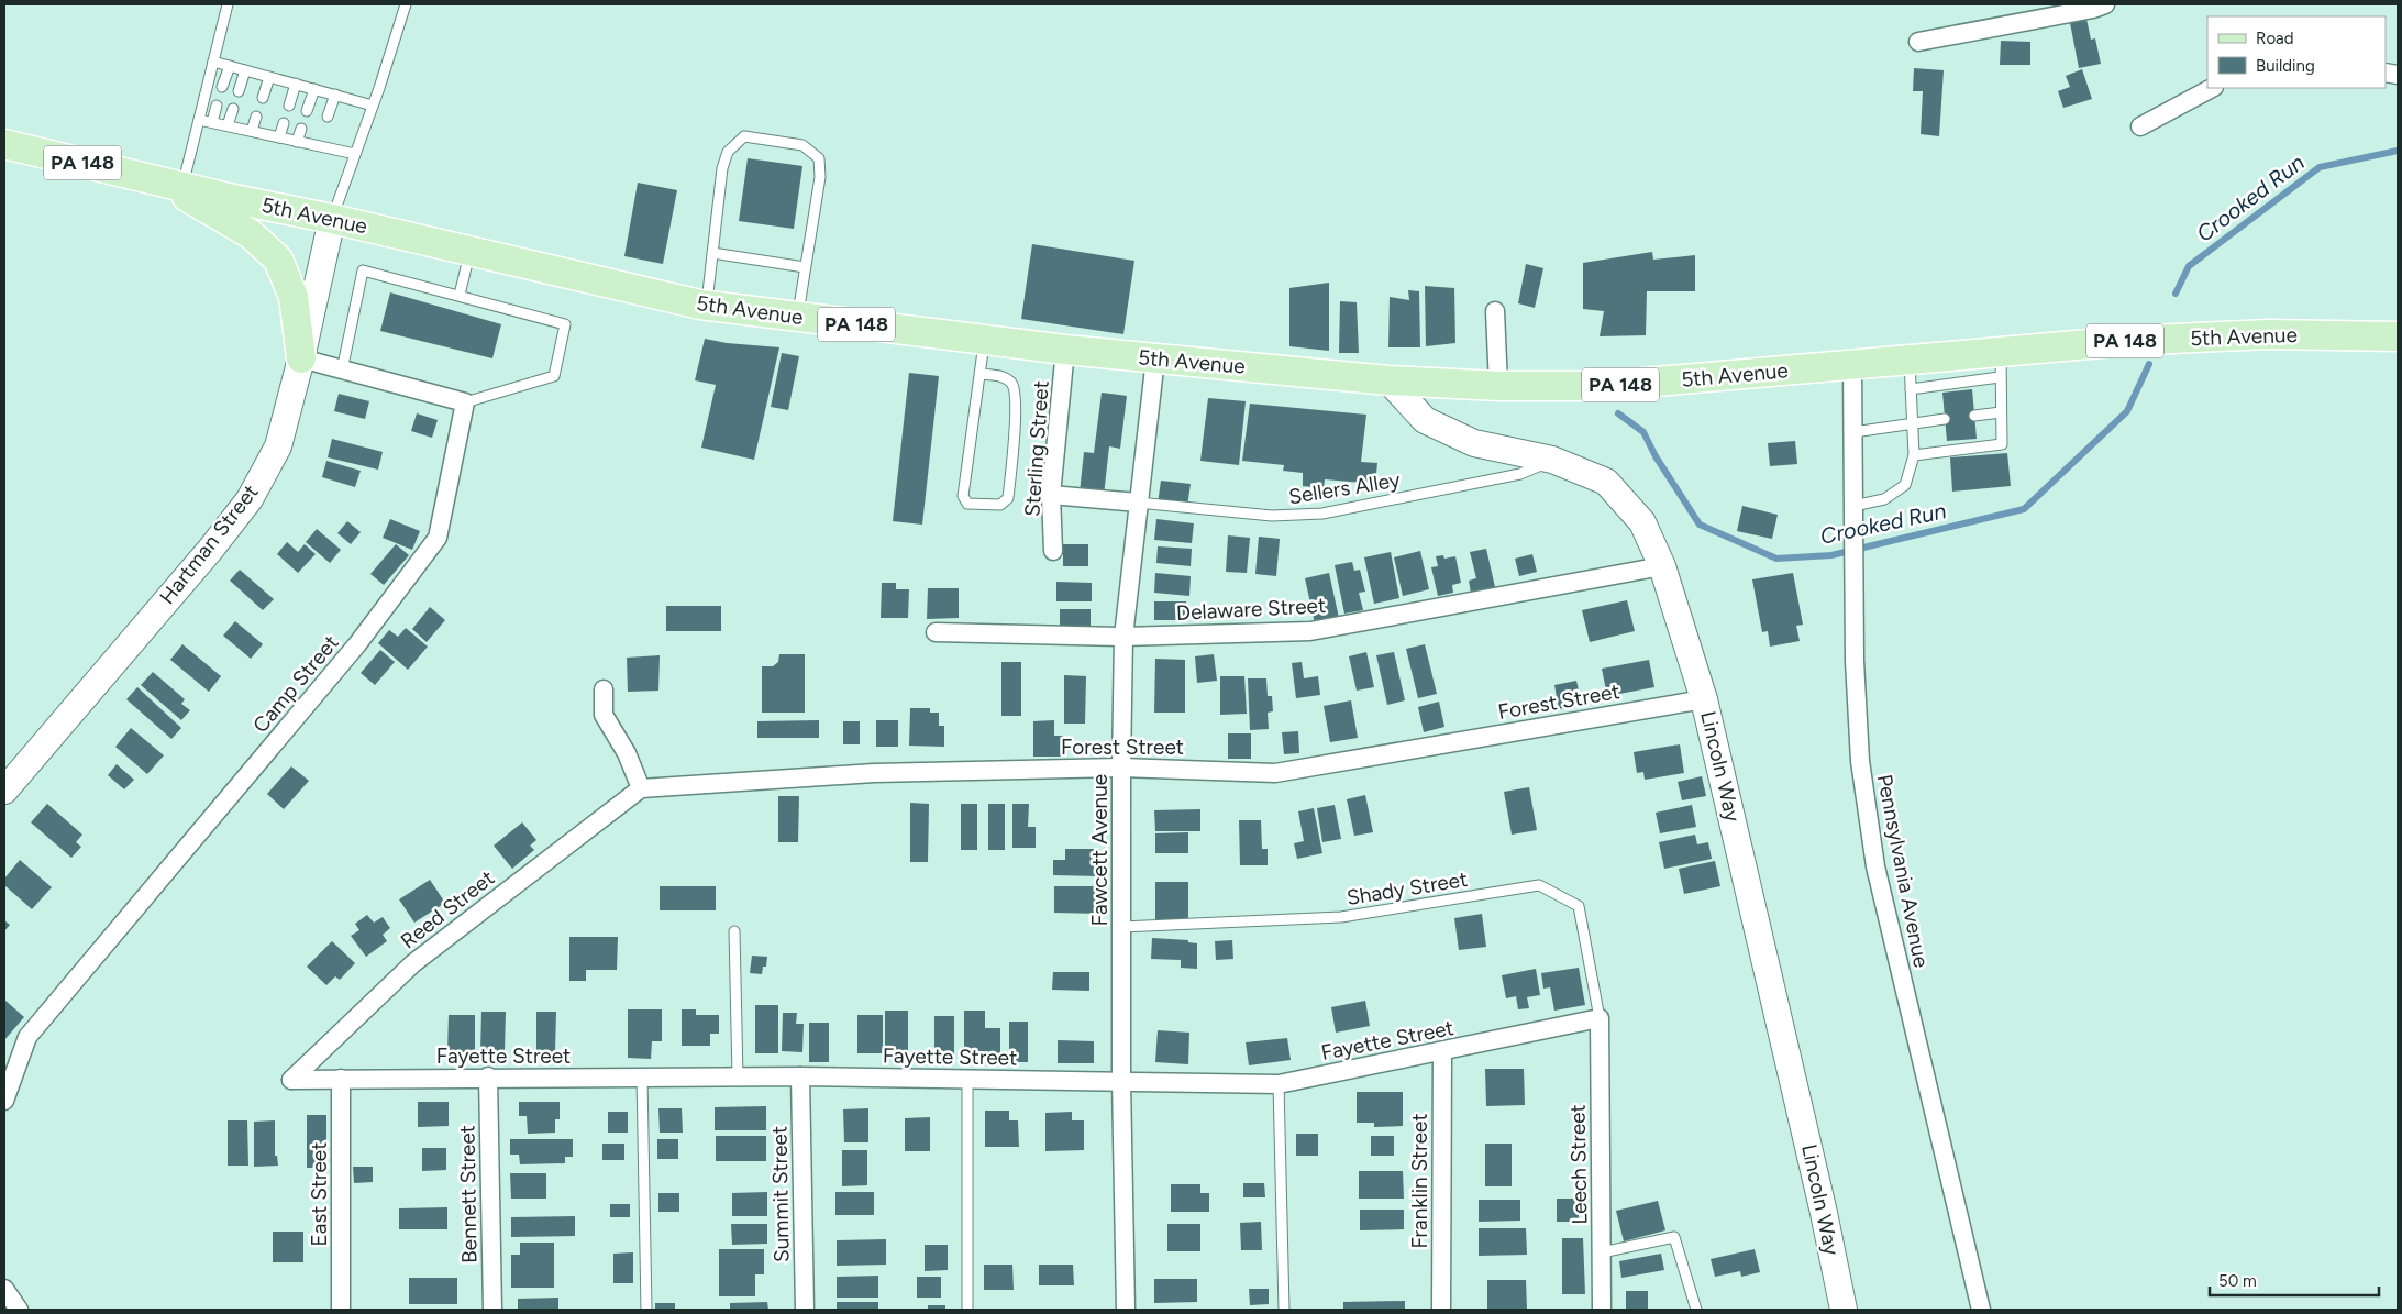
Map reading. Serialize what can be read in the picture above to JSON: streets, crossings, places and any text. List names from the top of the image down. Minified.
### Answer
{"streets":{"main road":["PA 148","5th Avenue","Hartman Street","Lincoln Way"],"street":["Sterling Street","Delaware Street","Camp Street","Forest Street","Fawcett Avenue","Pennsylvania Avenue","Reed Street","Fayette Street","Leech Street","Franklin Street","East Street","Bennett Street","Summit Street"],"lane":["Sellers Alley","Shady Street"]},"crossings":[["5th Avenue","Sterling Street"],["5th Avenue","Hartman Street"],["5th Avenue","Lincoln Way"],["5th Avenue","Fawcett Avenue"],["5th Avenue","Pennsylvania Avenue"],["Sellers Alley","Lincoln Way"],["Sellers Alley","Fawcett Avenue"],["Delaware Street","Lincoln Way"],["Delaware Street","Fawcett Avenue"],["Forest Street","Lincoln Way"],["Forest Street","Fawcett Avenue"],["Forest Street","Reed Street"],["Fawcett Avenue","Shady Street"],["Fawcett Avenue","Fayette Street"],["Shady Street","Fayette Street"],["Shady Street","Leech Street"],["Reed Street","Fayette Street"],["Fayette Street","Leech Street"],["Fayette Street","Franklin Street"],["Fayette Street","East Street"],["Fayette Street","Bennett Street"],["Fayette Street","Summit Street"]],"water":["Crooked Run"],"legend":["Road","Building"],"scale_bar":"50 m"}
